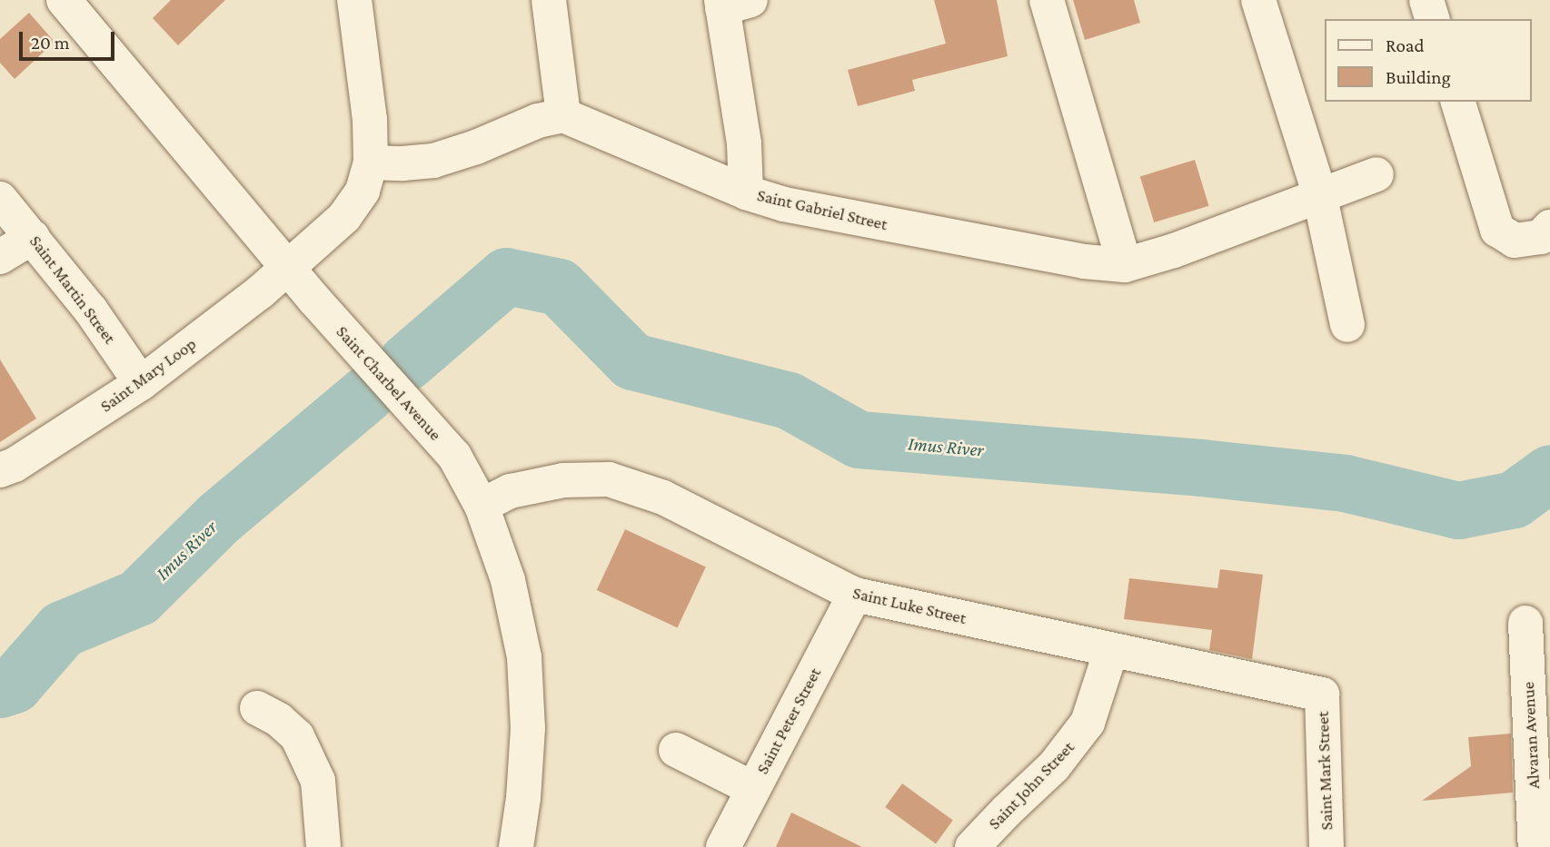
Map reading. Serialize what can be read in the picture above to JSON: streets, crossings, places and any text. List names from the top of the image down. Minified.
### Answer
{"streets":{"street":["Saint Gabriel Street","Saint Martin Street","Saint Mary Loop","Saint Charbel Avenue","Saint Luke Street","Saint Peter Street","Alvaran Avenue","Saint Mark Street","Saint John Street"]},"crossings":[["Saint Martin Street","Saint Mary Loop"],["Saint Mary Loop","Saint Charbel Avenue"],["Saint Charbel Avenue","Saint Luke Street"],["Saint Luke Street","Saint Peter Street"],["Saint Luke Street","Saint Mark Street"],["Saint Luke Street","Saint John Street"]],"water":["Imus River"],"legend":["Road","Building"],"scale_bar":"20 m"}
